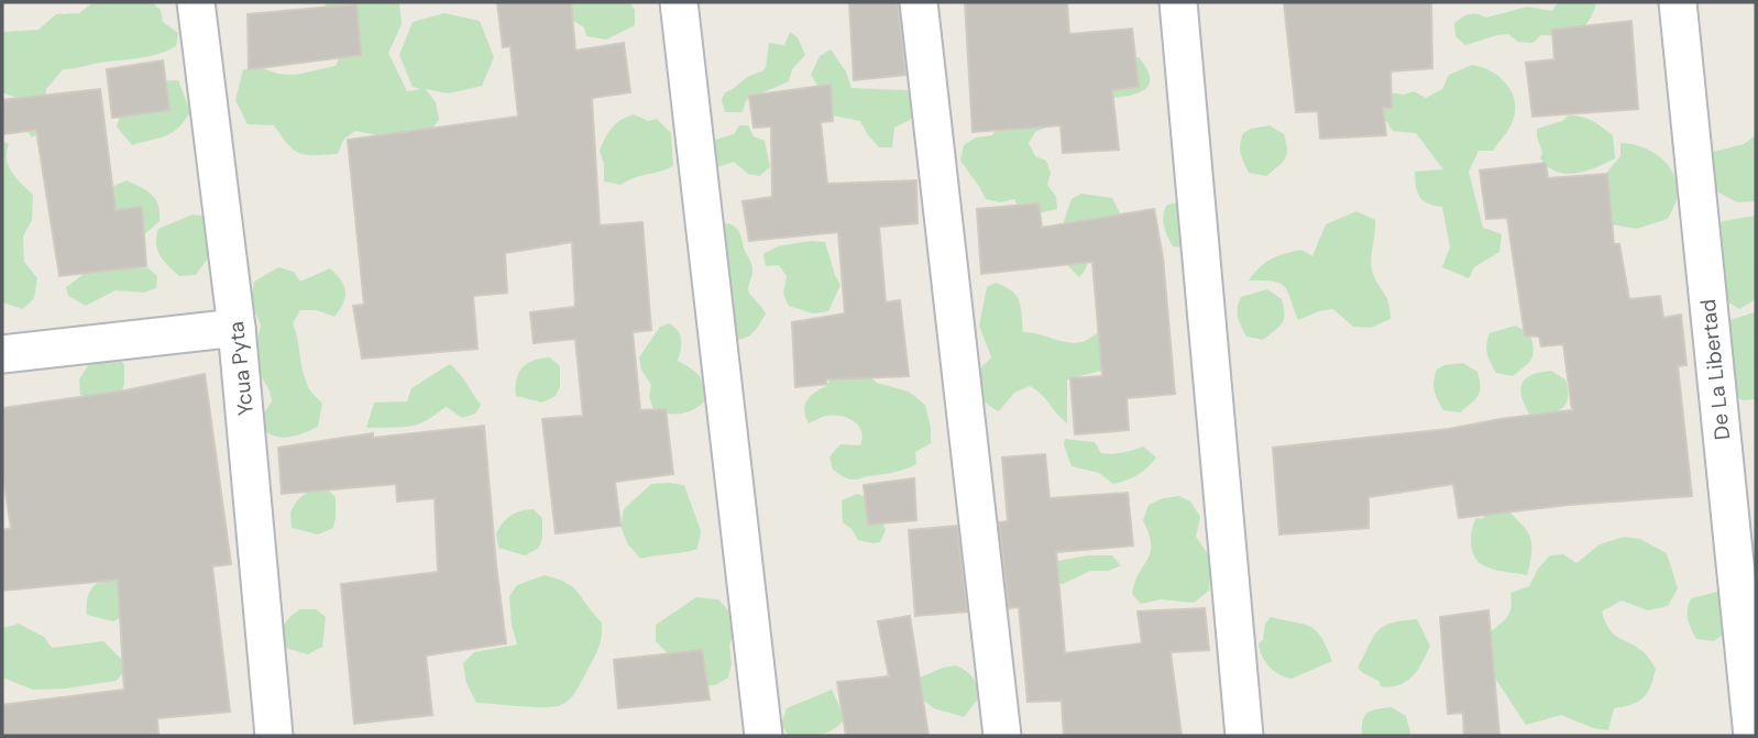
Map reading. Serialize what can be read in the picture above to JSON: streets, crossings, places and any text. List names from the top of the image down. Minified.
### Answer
{"streets":{"street":["Ycua Pyta","De La Libertad"]}}
